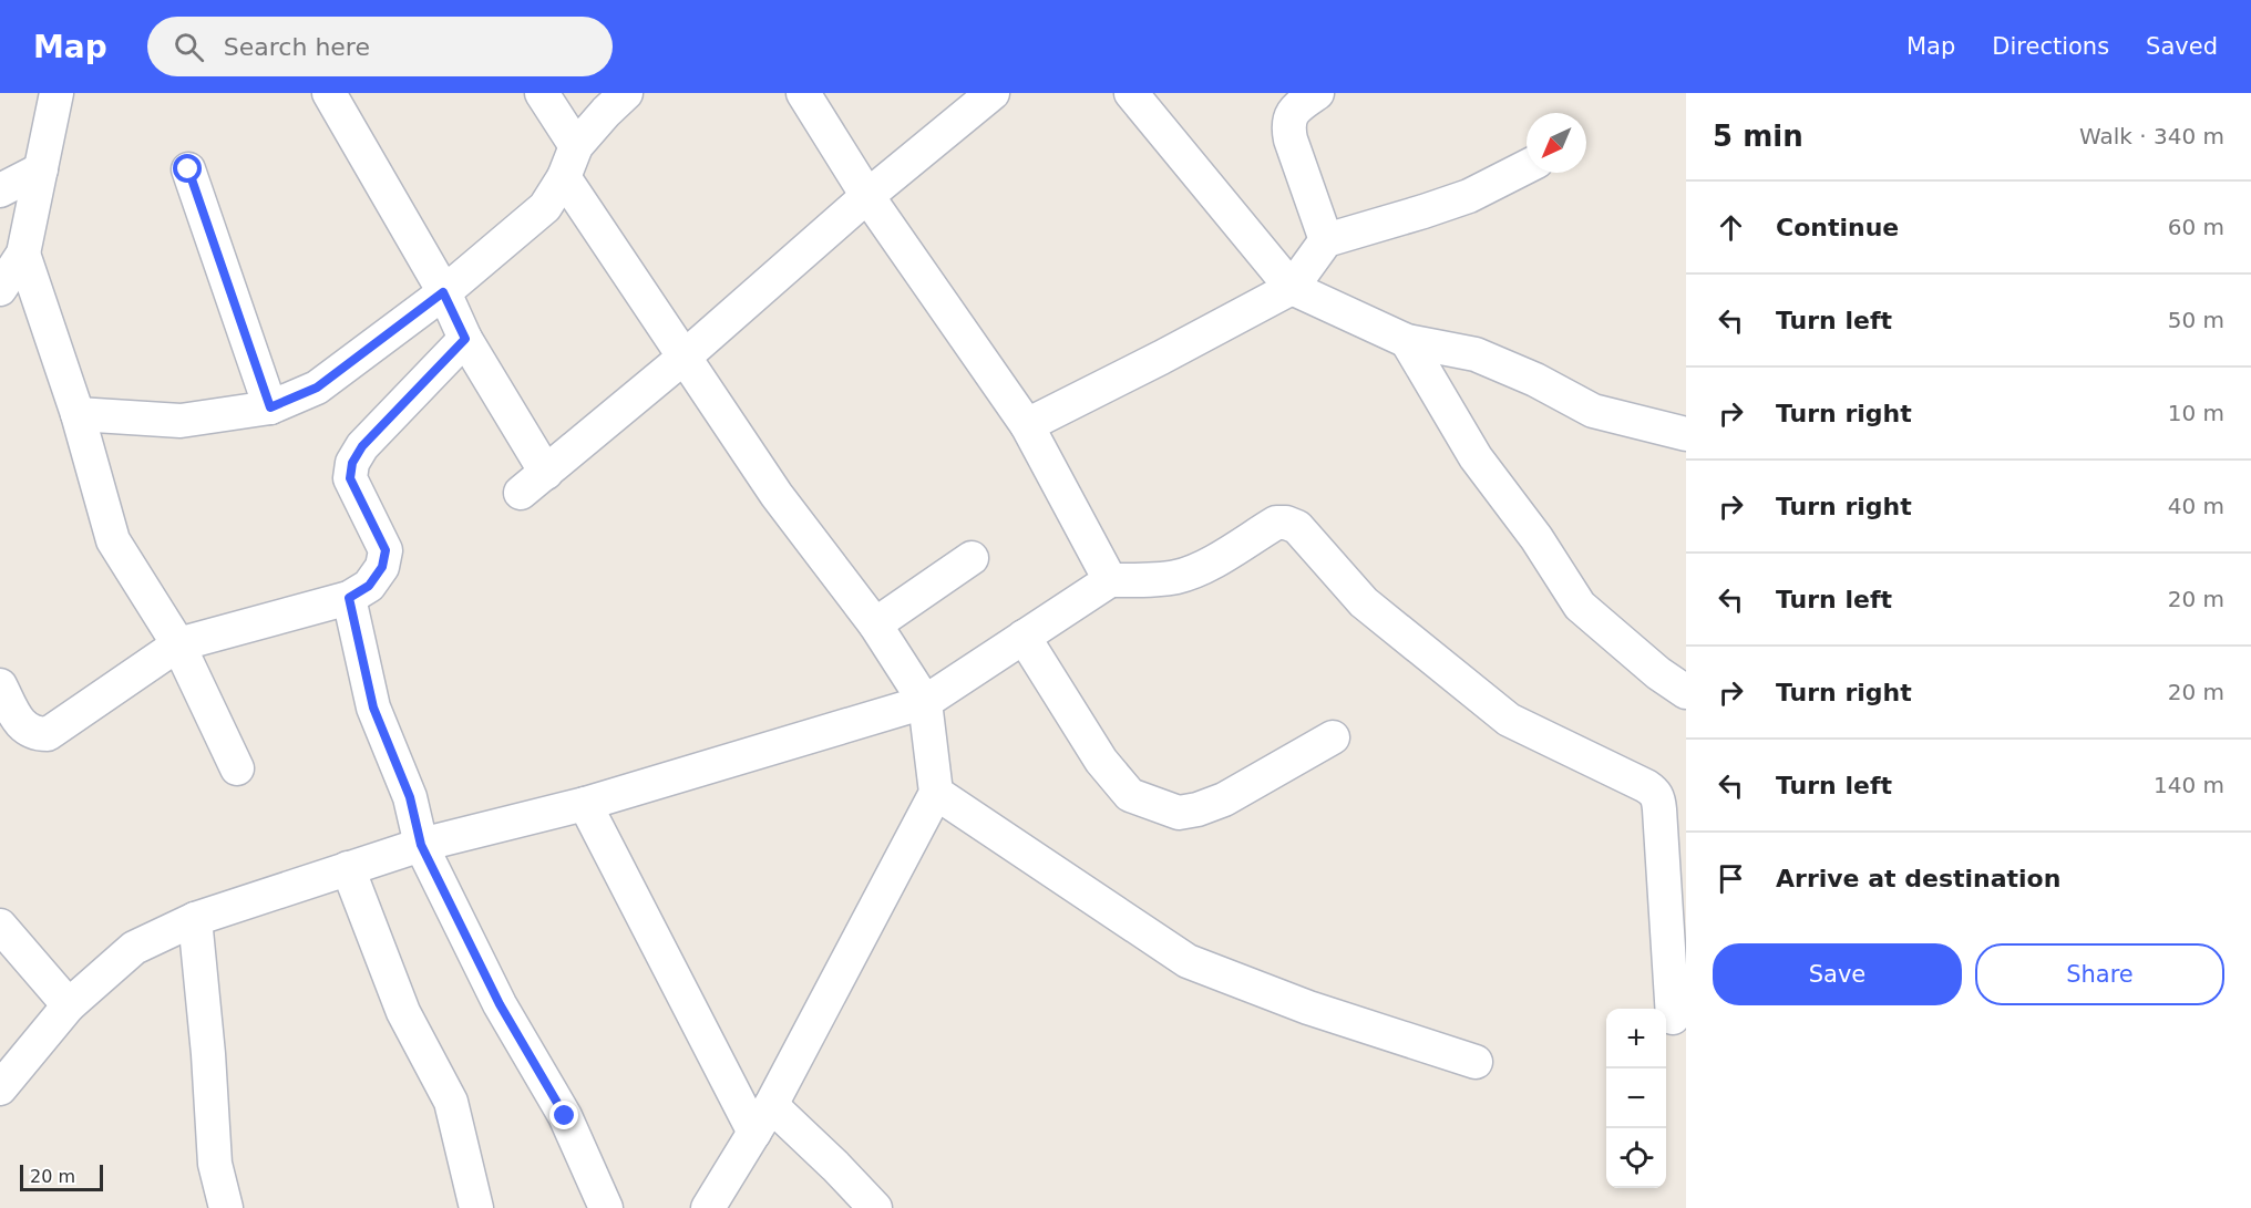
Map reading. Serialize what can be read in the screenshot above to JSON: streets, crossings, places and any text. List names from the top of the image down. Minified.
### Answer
{"scale_bar":"20 m","north":"bottom left","page":{"header":"Map","search":"Search here","nav":["Map","Directions","Saved"],"heading":["5 min","Walk · 340 m"],"list":[["Continue","60 m"],["Turn left","50 m"],["Turn right","10 m"],["Turn right","40 m"],["Turn left","20 m"],["Turn right","20 m"],["Turn left","140 m"],"Arrive at destination"],"buttons":["Save","Share"],"map_buttons":["+","−"],"scale":"20 m"}}
